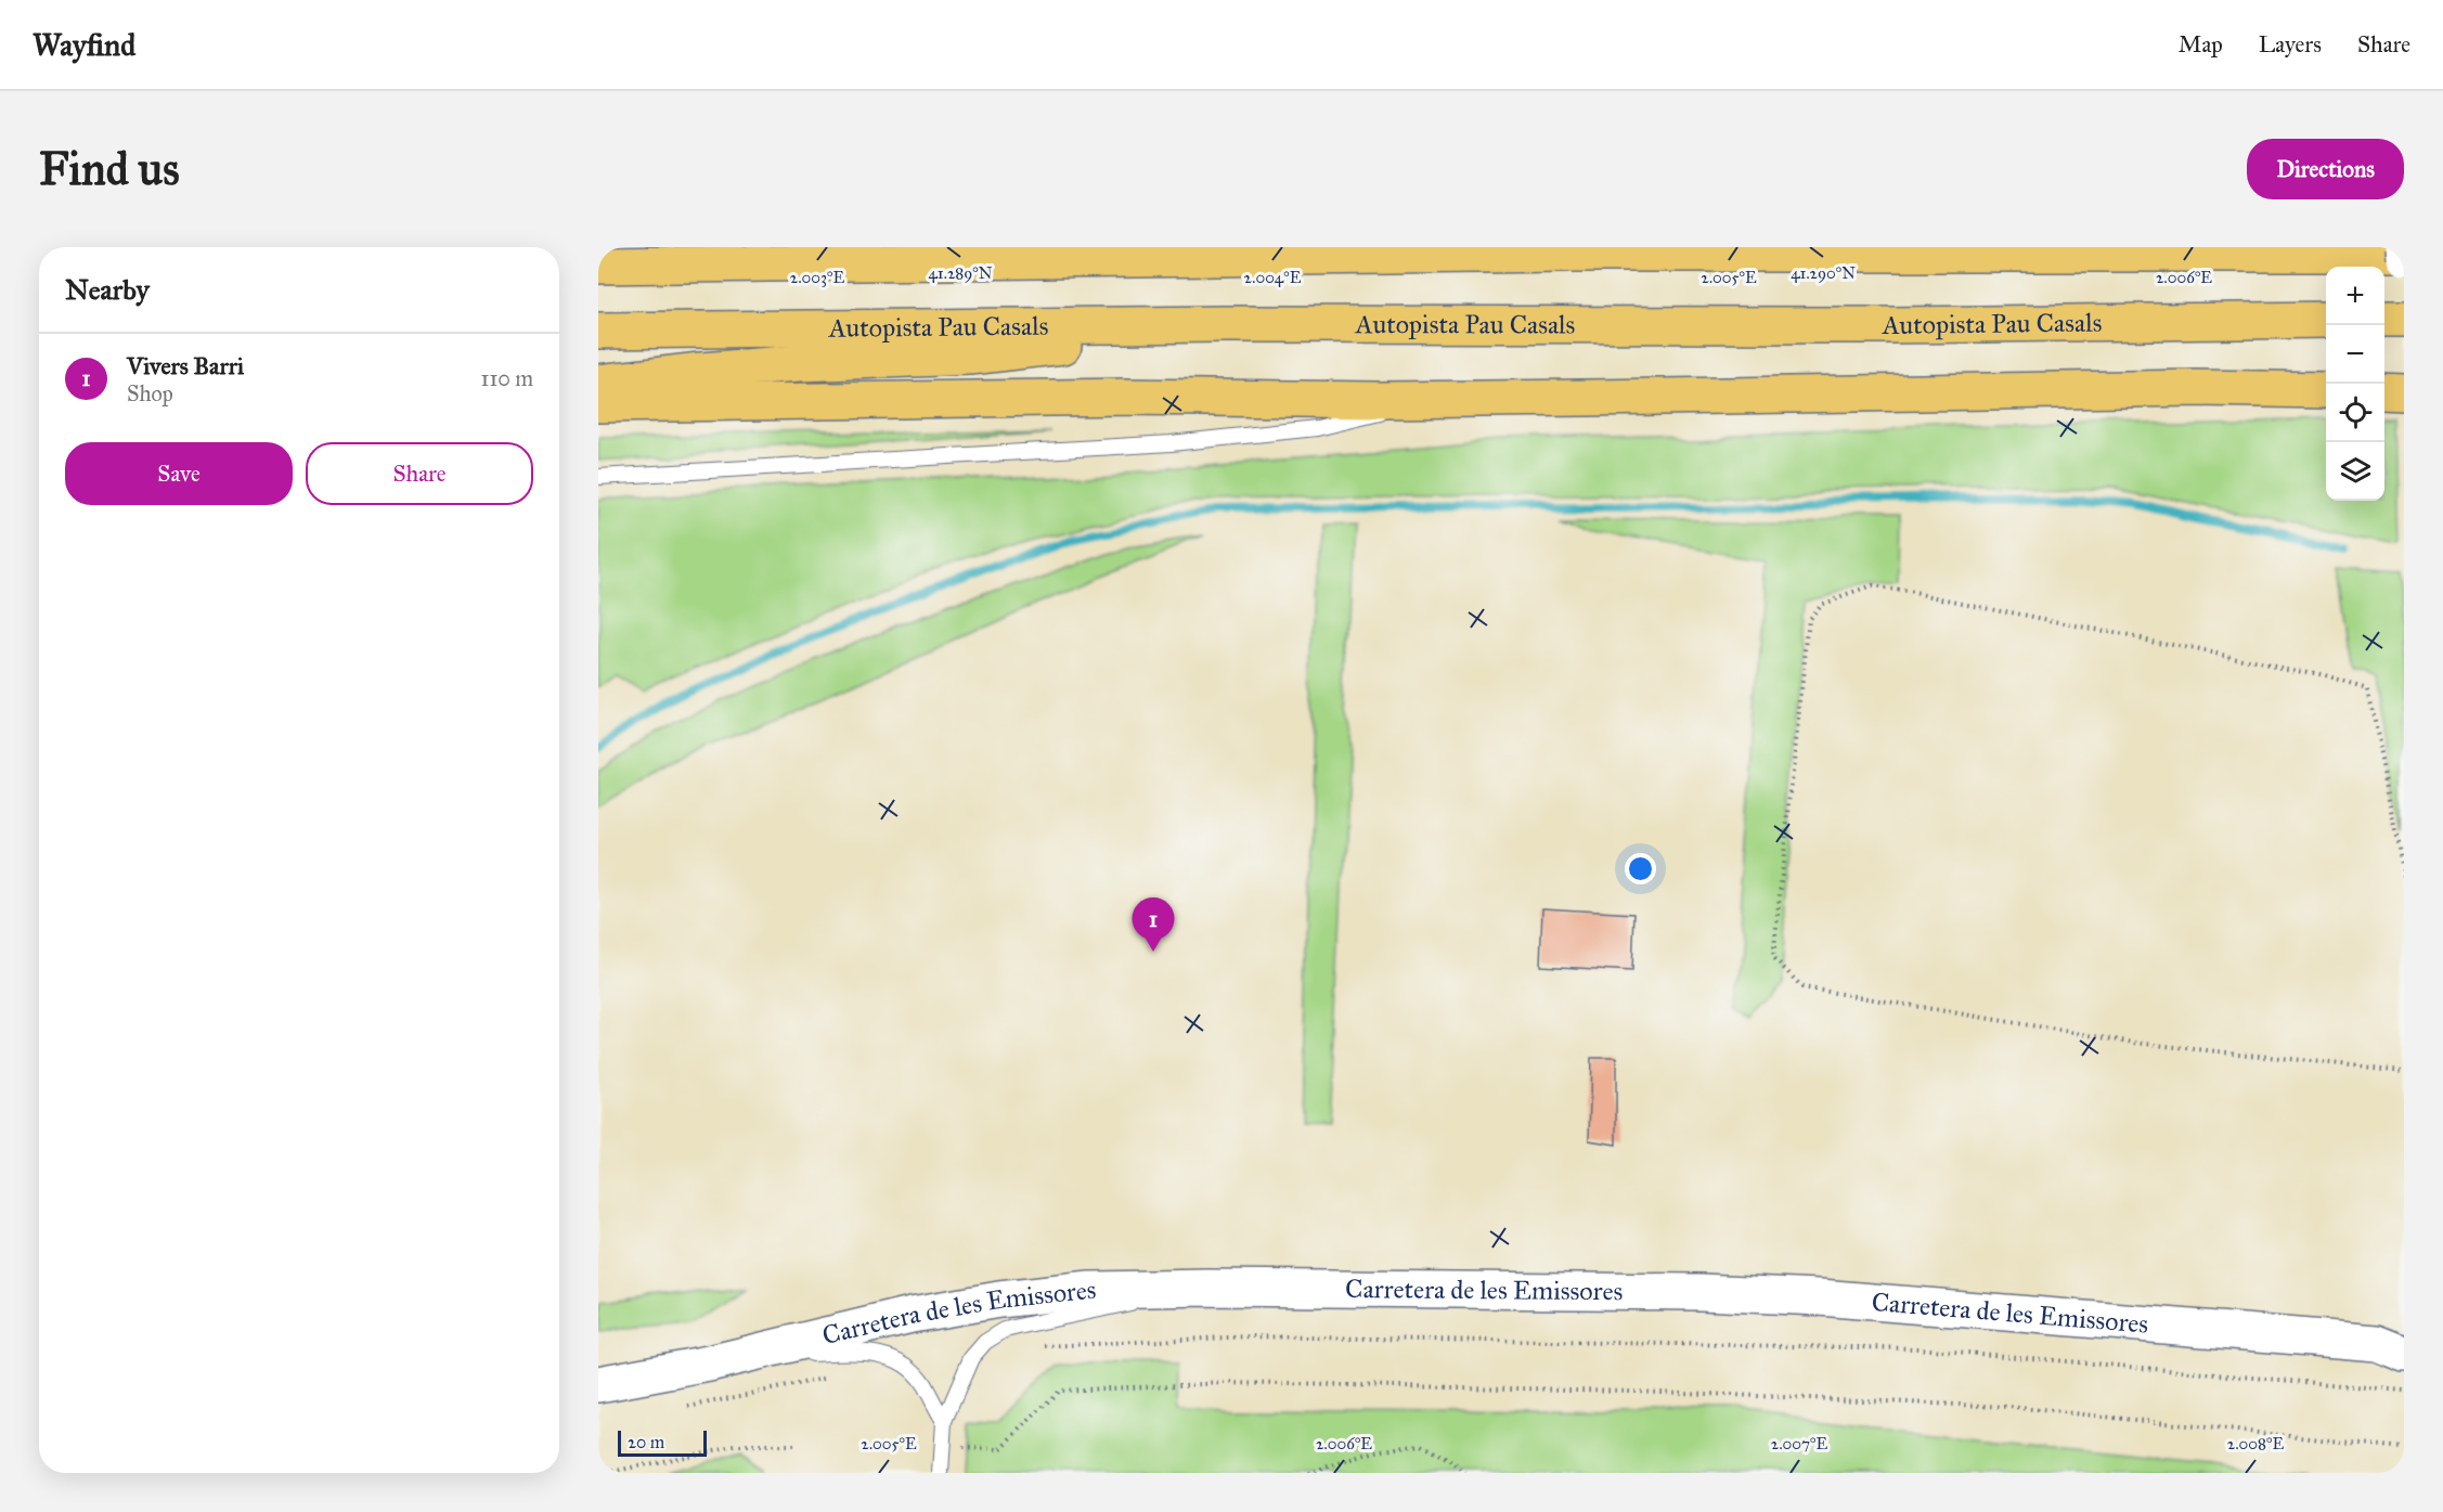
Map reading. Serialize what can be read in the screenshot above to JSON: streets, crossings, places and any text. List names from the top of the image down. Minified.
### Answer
{"streets":{"highway":["Autopista Pau Casals"],"street":["Carretera de les Emissores"]},"scale_bar":"20 m","page":{"header":"Wayfind","nav":["Map","Layers","Share"],"buttons":["Directions",["Save","Share"]],"title":"Find us","heading":"Nearby","map_buttons":["+","−"],"list":[{"mark":"1","name":"Vivers Barri","note":"Shop","value":"110 m"}],"pins":"1","scale":"20 m"},"coordinates":["41.289°N","41.290°N","2.003°E","2.004°E","2.005°E","2.006°E","2.007°E","2.008°E"]}
